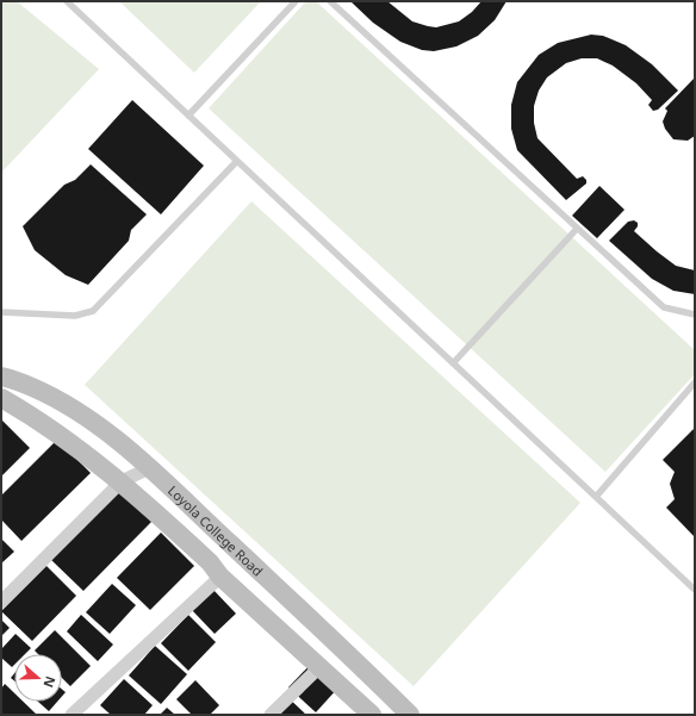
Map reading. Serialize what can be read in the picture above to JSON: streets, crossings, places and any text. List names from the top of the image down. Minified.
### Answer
{"streets":{"street":["Loyola College Road"]},"north":"right"}
